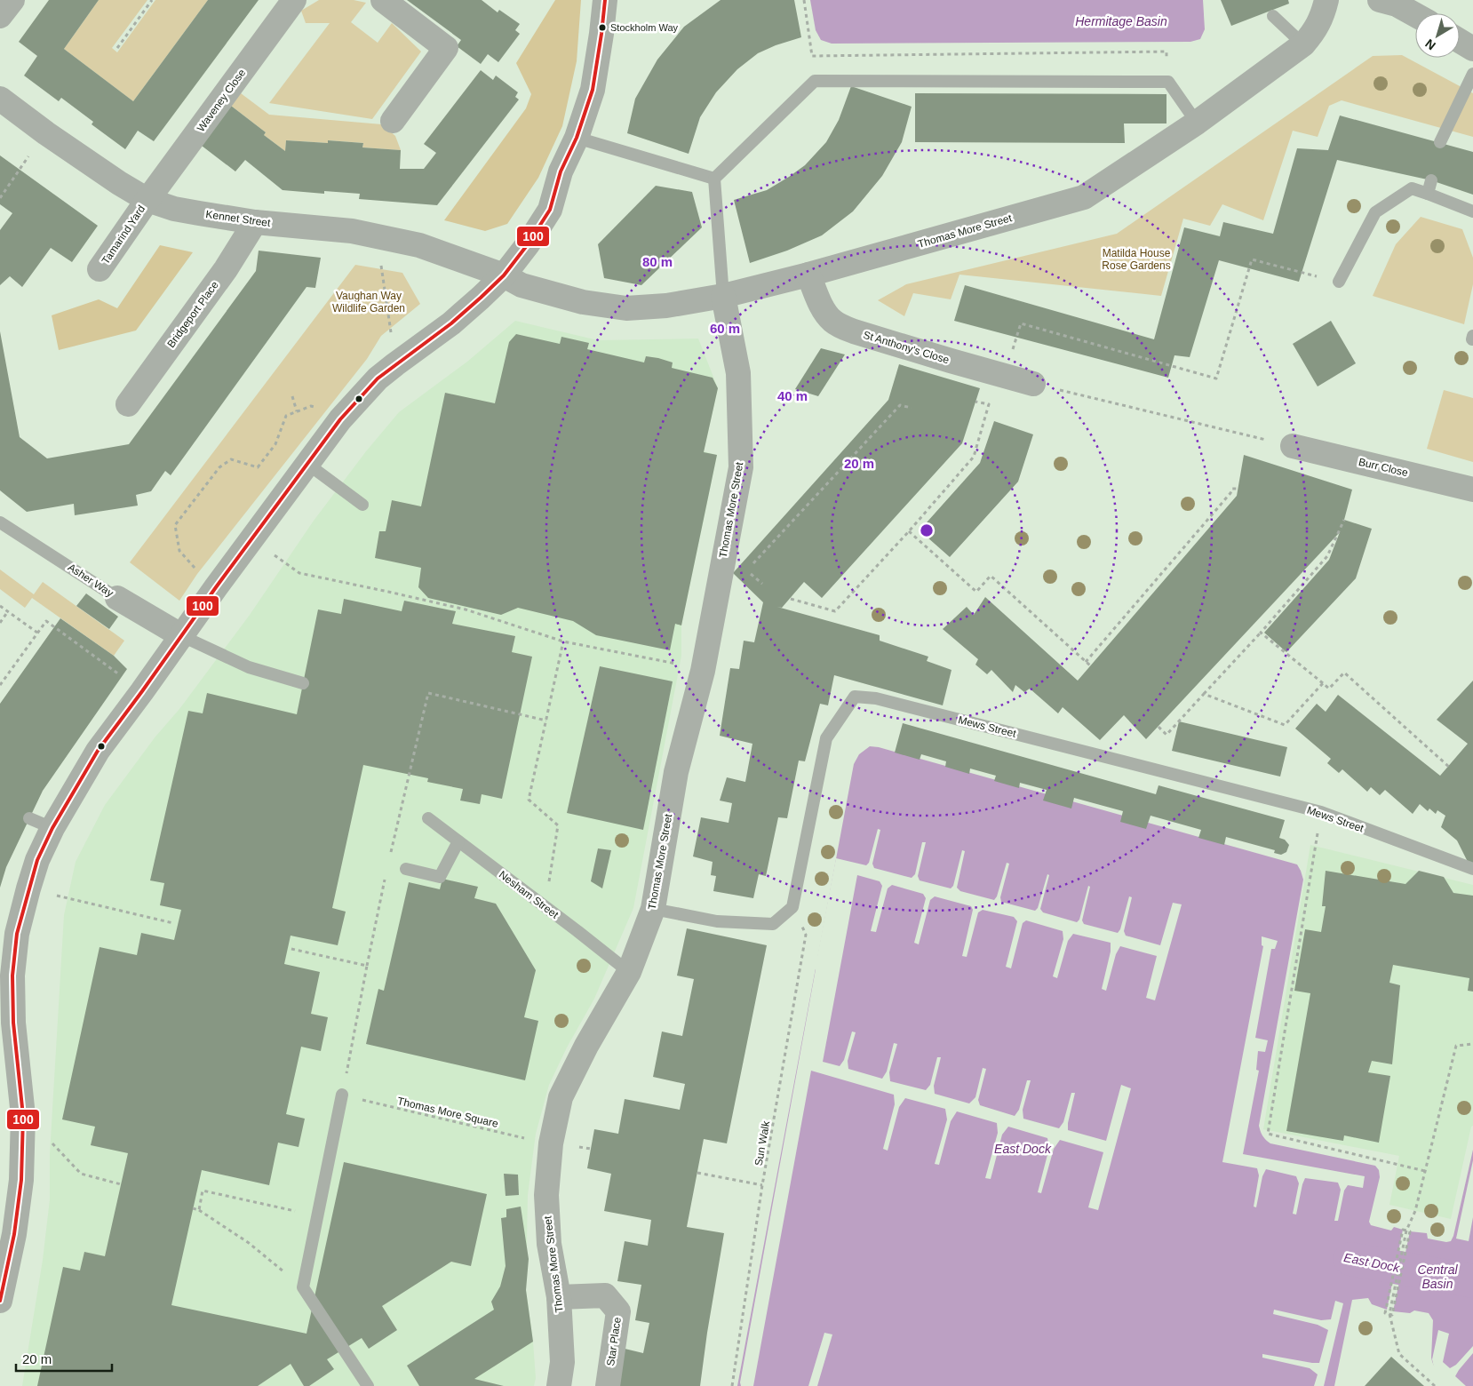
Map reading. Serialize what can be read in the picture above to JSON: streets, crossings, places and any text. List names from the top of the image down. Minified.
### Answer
{"streets":{"street":["Waveney Close","Kennet Street","Thomas More Street","Tamarind Yard","Bridgeport Place","St Anthony's Close","Burr Close","Asher Way","Star Place"],"lane":["Mews Street","Nesham Street"],"path":["Thomas More Square","Sun Walk"]},"crossings":[["Waveney Close","Kennet Street"],["Waveney Close","Tamarind Yard"],["Kennet Street","Tamarind Yard"],["Kennet Street","Bridgeport Place"],["Thomas More Street","St Anthony's Close"],["Thomas More Street","Nesham Street"],["Thomas More Street","Thomas More Square"],["Thomas More Street","Star Place"],["Mews Street","Sun Walk"]],"water":["Hermitage Basin","East Dock","Central Basin"],"parks":["Matilda House Rose Gardens","Vaughan Way Wildlife Garden"],"places":["Stockholm Way"],"lines":["transit line 100"],"scale_bar":"20 m","north":"bottom left","rings":["80 m","60 m","40 m","20 m"]}
